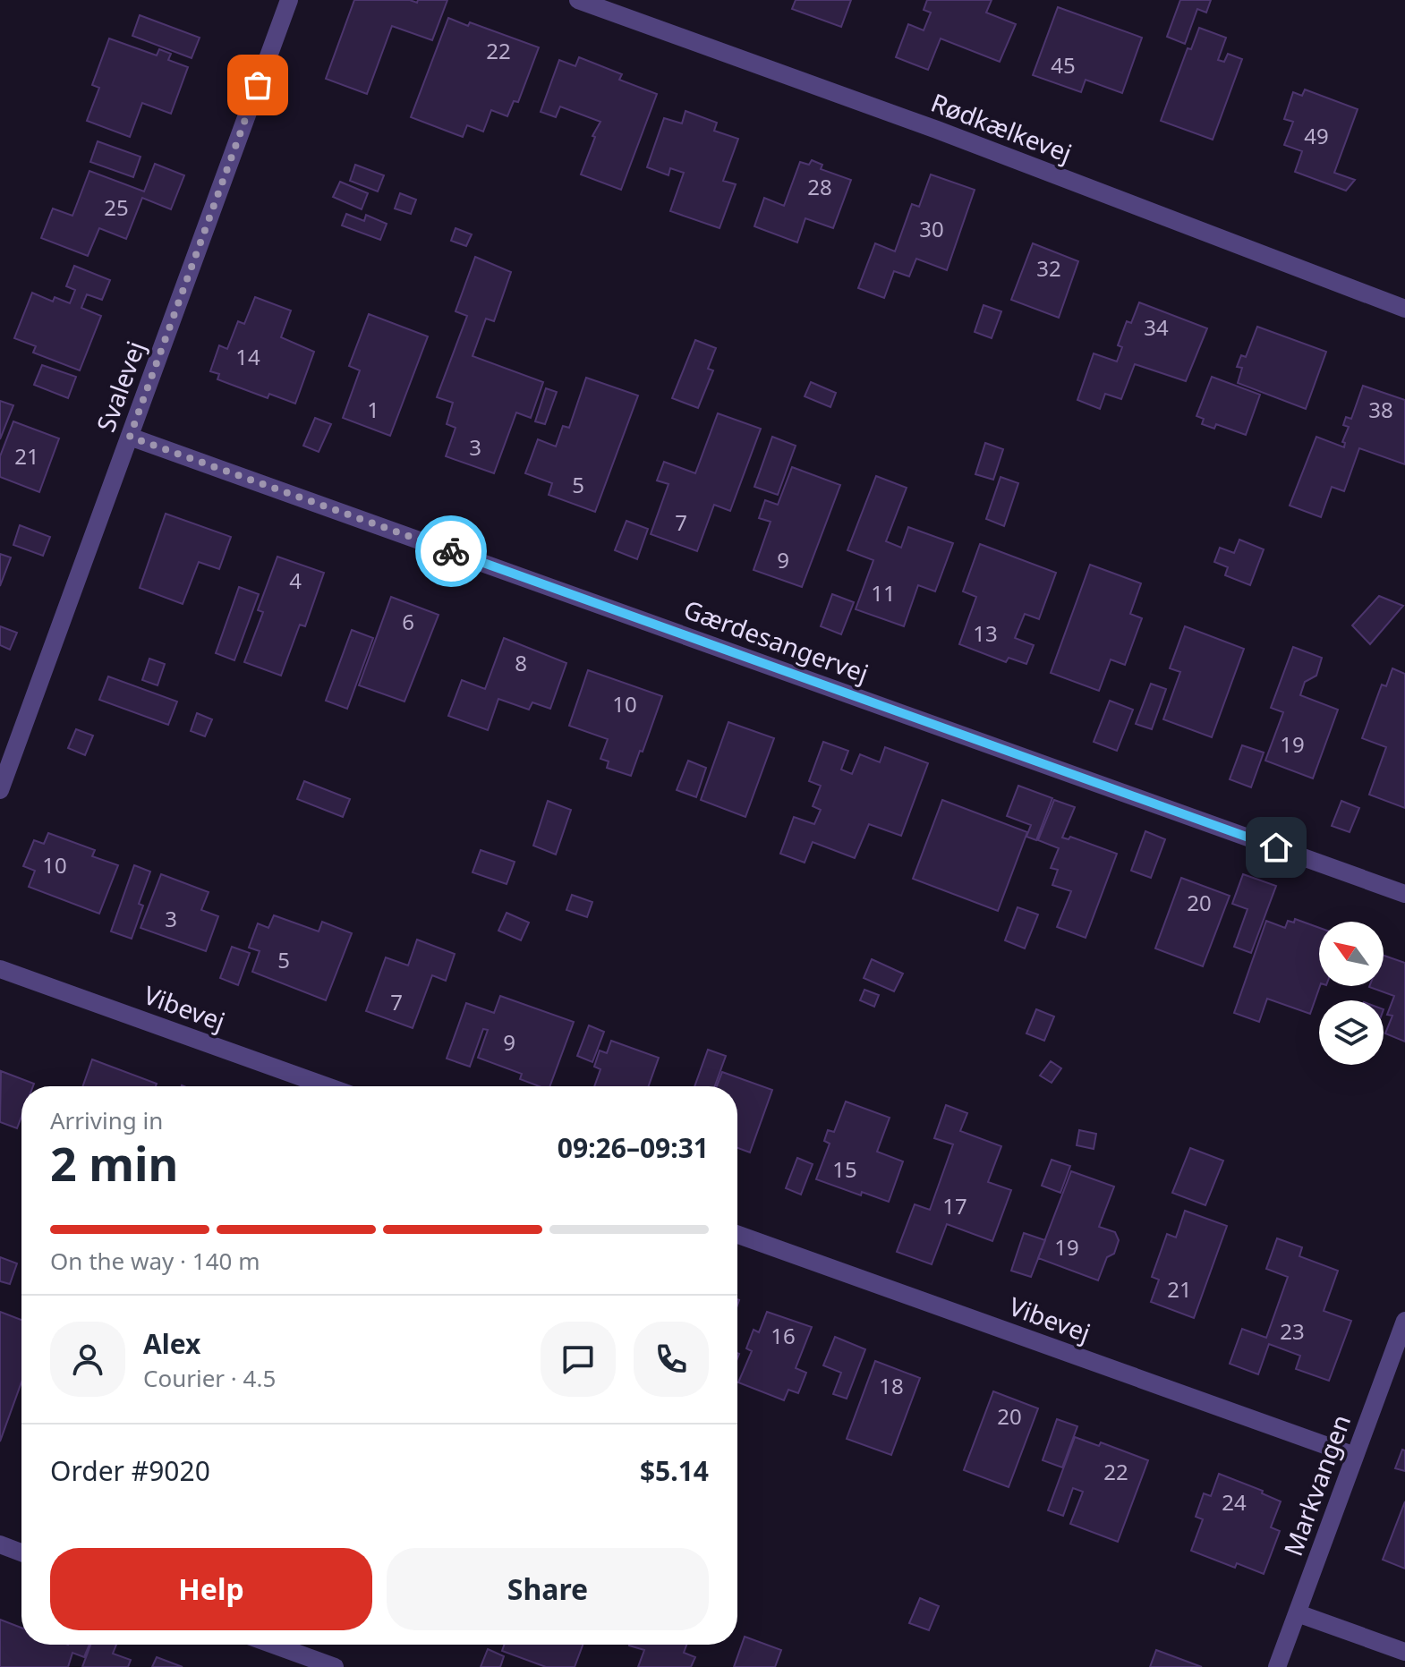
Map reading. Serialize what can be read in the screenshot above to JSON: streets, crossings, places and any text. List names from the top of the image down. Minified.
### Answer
{"streets":{"street":["Rødkælkevej","Svalevej","Gærdesangervej","Vibevej","Markvangen"]},"crossings":[["Svalevej","Gærdesangervej"],["Vibevej","Markvangen"]],"house_numbers":["22","45","49","28","25","30","32","34","14","1","38","3","21","5","7","9","4","11","6","13","8","10","19","10","20","3","5","7","9","15","17","19","21","23","16","18","20","22","24"],"north":"top left","page":{"heading":["2 min","Arriving in","09:26–09:31"],"panel":["Alex","Courier · 4.5","Order #9020","$5.14"],"bar":"On the way · 140 m","buttons":["Help","Share"]}}
